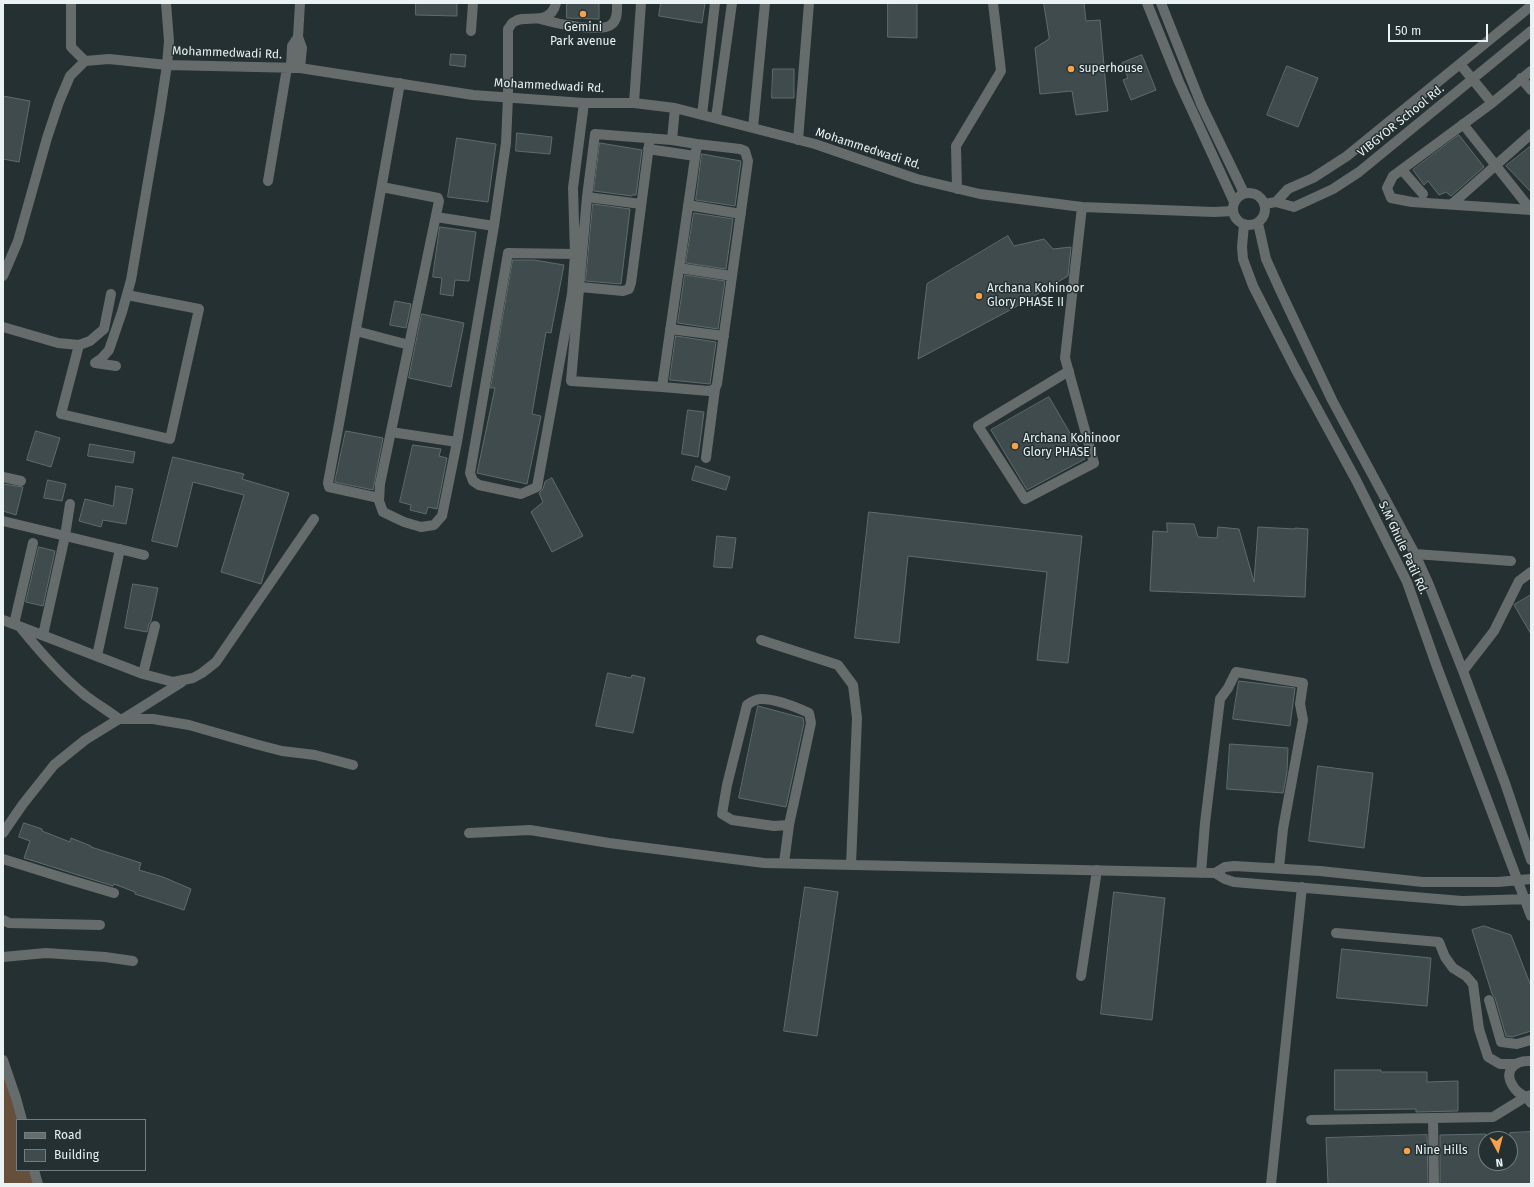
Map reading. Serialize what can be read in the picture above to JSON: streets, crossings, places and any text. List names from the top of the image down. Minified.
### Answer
{"streets":{"street":["Mohammedwadi Rd.","VIBGYOR School Rd.","S.M Ghule Patil Rd."]},"crossings":[["Mohammedwadi Rd.","S.M Ghule Patil Rd."]],"places":["Gemini Park avenue","superhouse","Archana Kohinoor Glory PHASE II","Archana Kohinoor Glory PHASE I","Nine Hills"],"legend":["Road","Building"],"scale_bar":"50 m","north":"bottom"}
